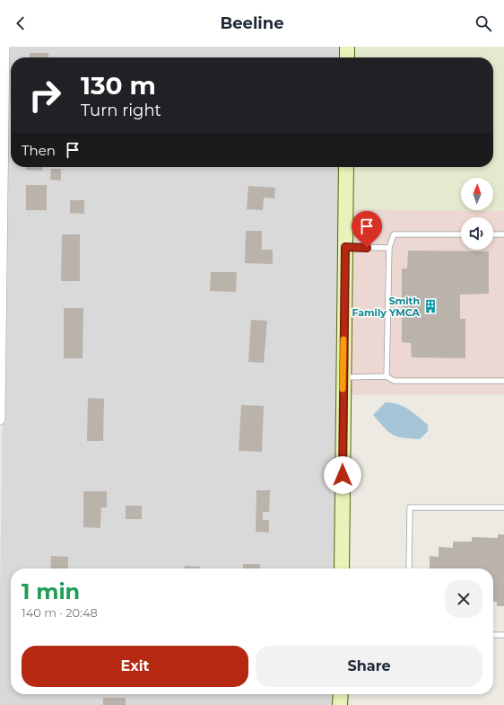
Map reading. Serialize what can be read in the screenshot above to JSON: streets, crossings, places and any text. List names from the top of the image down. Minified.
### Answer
{"places":{"building":["Smith Family YMCA"]},"north":"top","page":{"header":"Beeline","turn":["130 m","Turn right"],"then":"Then","heading":["1 min","140 m · 20:48"],"buttons":["Exit","Share"]}}
